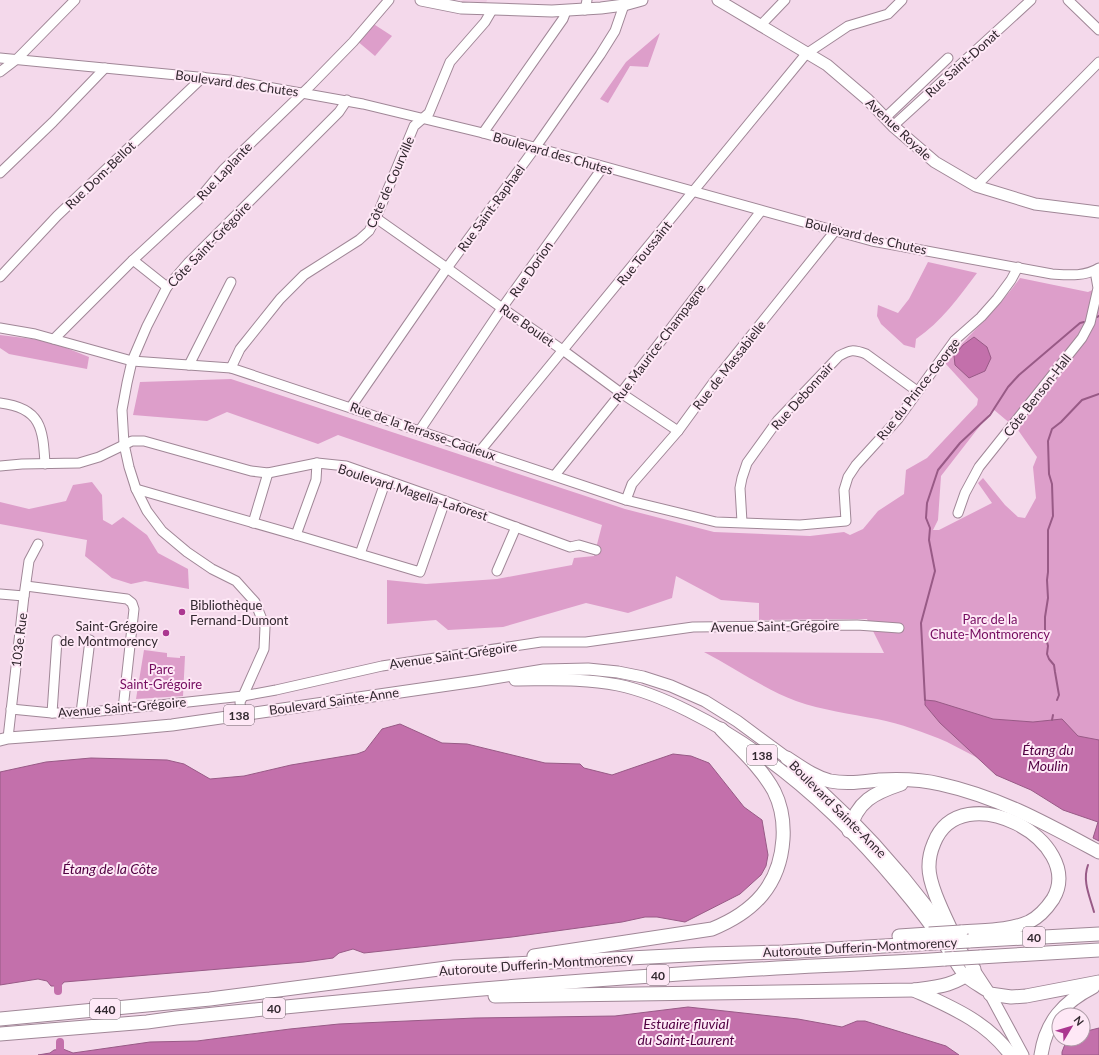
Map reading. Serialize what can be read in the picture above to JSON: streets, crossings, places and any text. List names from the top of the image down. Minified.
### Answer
{"streets":{"highway":["40","Autoroute Dufferin-Montmorency","440"],"main road":["Avenue Royale","Boulevard Sainte-Anne","138"],"street":["Rue Saint-Donat","Boulevard des Chutes","Rue Laplante","Rue Dom-Bellot","Côte de Courville","Rue Saint-Raphael","Côte Saint-Grégoire","Rue Toussaint","Rue Dorion","Rue Boulet","Rue Maurice-Champagne","Rue de Massabielle","Rue du Prince-George","Côte Benson-Hall","Rue Debonnair","Rue de la Terrasse-Cadieux","Boulevard Magella-Laforest","Avenue Saint-Grégoire","103e Rue"]},"crossings":[["Rue Saint-Donat","Avenue Royale"],["Boulevard des Chutes","Rue Laplante"],["Boulevard des Chutes","Rue Dom-Bellot"],["Boulevard des Chutes","Côte de Courville"],["Boulevard des Chutes","Rue Saint-Raphael"],["Boulevard des Chutes","Côte Saint-Grégoire"],["Boulevard des Chutes","Rue Toussaint"],["Boulevard des Chutes","Rue Dorion"],["Boulevard des Chutes","Rue Maurice-Champagne"],["Boulevard des Chutes","Rue de Massabielle"],["Boulevard des Chutes","Rue du Prince-George"],["Boulevard des Chutes","Côte Benson-Hall"],["Avenue Royale","Rue Toussaint"],["Rue Laplante","Rue de la Terrasse-Cadieux"],["Côte de Courville","Rue Boulet"],["Côte de Courville","Rue de la Terrasse-Cadieux"],["Rue Saint-Raphael","Rue Boulet"],["Rue Saint-Raphael","Rue de la Terrasse-Cadieux"],["Côte Saint-Grégoire","Rue de la Terrasse-Cadieux"],["Côte Saint-Grégoire","Boulevard Magella-Laforest"],["Côte Saint-Grégoire","Avenue Saint-Grégoire"],["Côte Saint-Grégoire","Boulevard Sainte-Anne"],["Rue Toussaint","Rue Boulet"],["Rue Toussaint","Rue de la Terrasse-Cadieux"],["Rue Dorion","Rue Boulet"],["Rue Dorion","Rue de la Terrasse-Cadieux"],["Rue Boulet","Rue Maurice-Champagne"],["Rue Boulet","Rue de Massabielle"],["Rue Maurice-Champagne","Rue de la Terrasse-Cadieux"],["Rue de Massabielle","Rue de la Terrasse-Cadieux"],["Rue du Prince-George","Rue Debonnair"],["Rue du Prince-George","Rue de la Terrasse-Cadieux"],["Rue Debonnair","Rue de la Terrasse-Cadieux"],["Avenue Saint-Grégoire","103e Rue"],["103e Rue","Boulevard Sainte-Anne"],["Boulevard Sainte-Anne","Autoroute Dufferin-Montmorency"],["40","Autoroute Dufferin-Montmorency"]],"water":["Étang du Moulin","Étang de la Côte","Estuaire fluvial du Saint-Laurent"],"parks":["Parc de la Chute-Montmorency","Parc Saint-Grégoire"],"places":["Bibliothèque Fernand-Dumont","Saint-Grégoire de Montmorency"],"north":"top right"}
